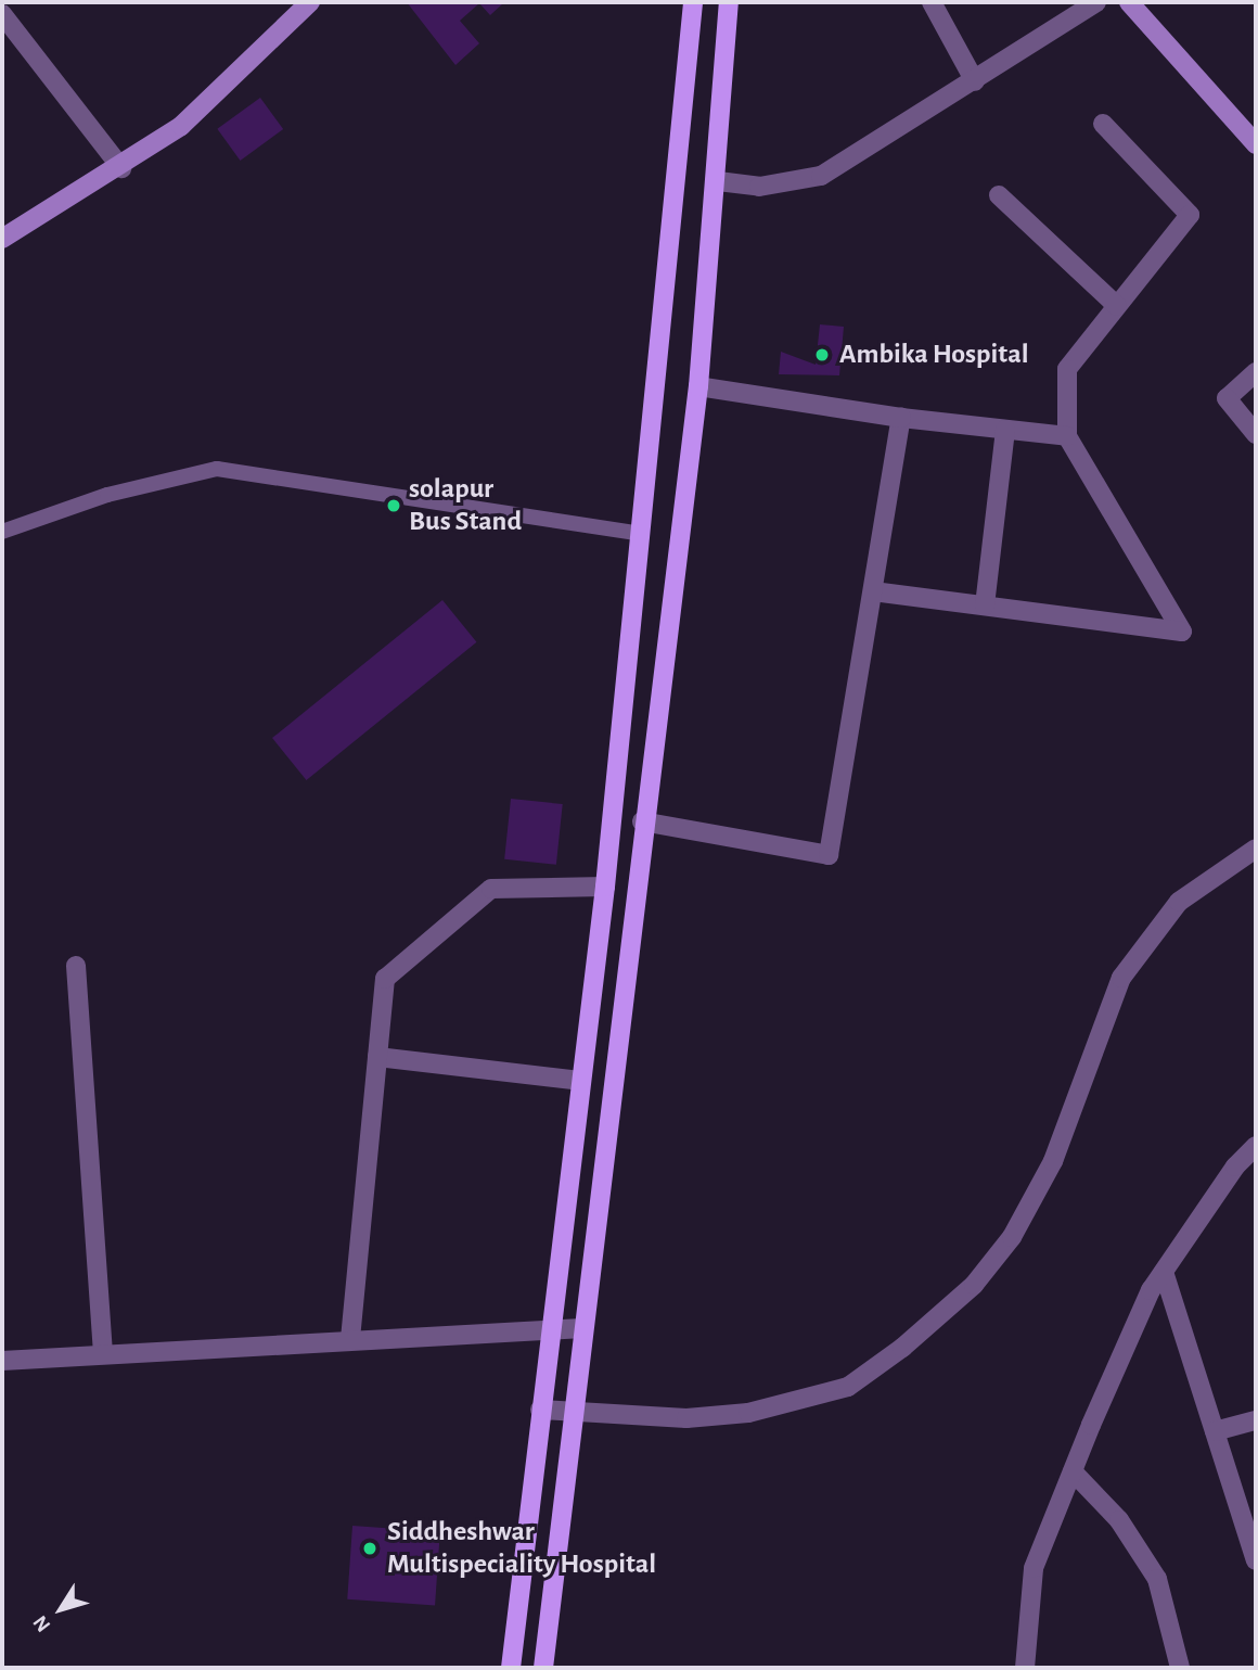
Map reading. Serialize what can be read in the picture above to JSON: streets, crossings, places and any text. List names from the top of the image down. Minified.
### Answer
{"places":["Ambika Hospital","solapur Bus Stand","Siddheshwar Multispeciality Hospital"],"north":"bottom left"}
